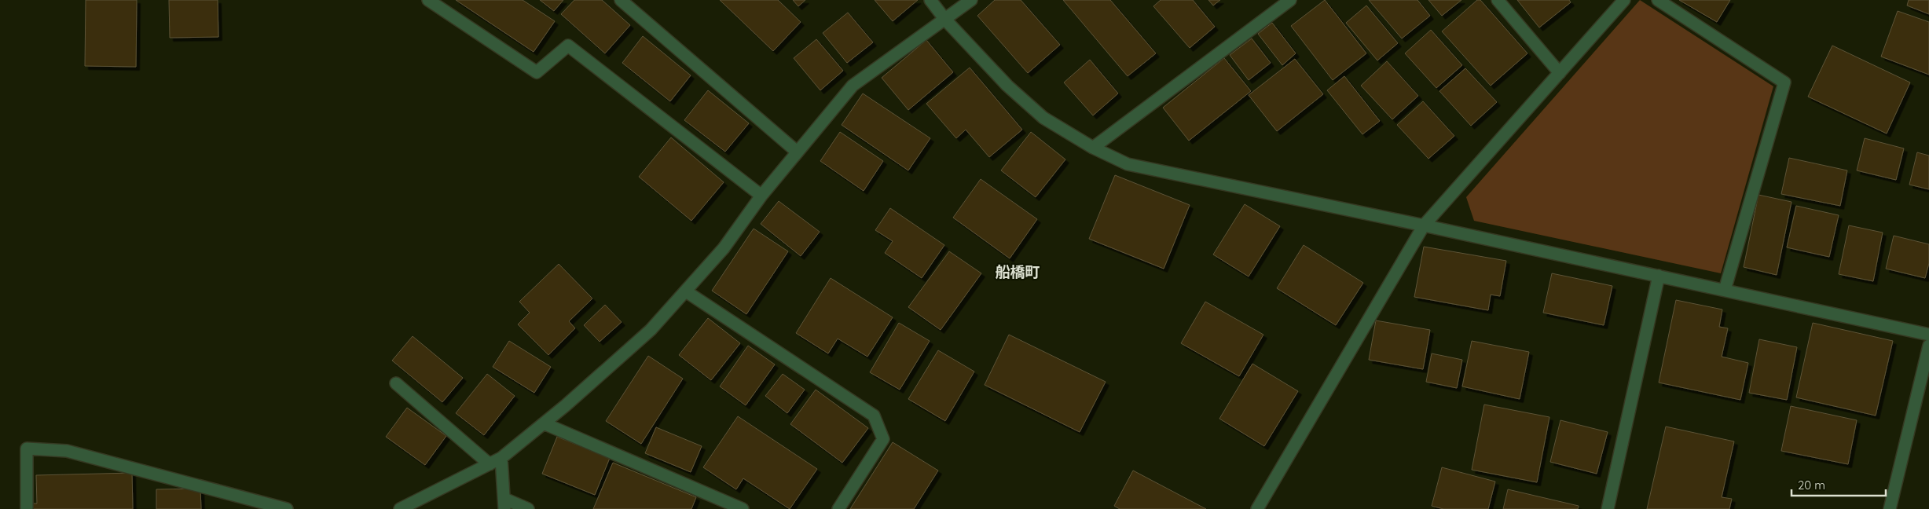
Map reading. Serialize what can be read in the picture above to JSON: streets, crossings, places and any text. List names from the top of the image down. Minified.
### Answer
{"districts":["船橋町"],"scale_bar":"20 m"}
